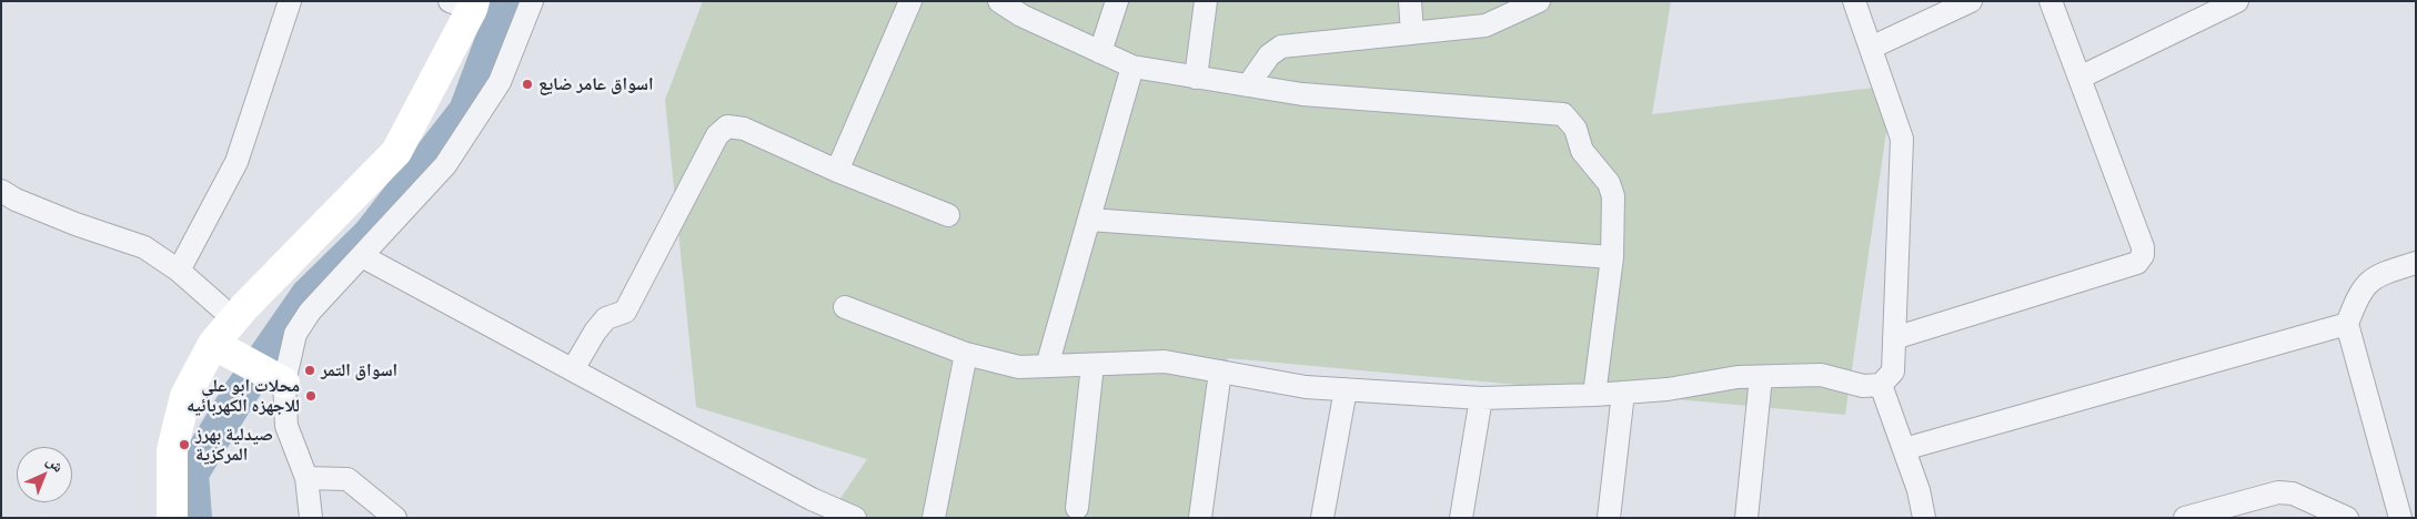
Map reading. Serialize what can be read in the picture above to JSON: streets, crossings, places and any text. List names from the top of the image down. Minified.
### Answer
{"places":["اسواق عامر ضايع","اسواق التمر","محلات ابو علي للاجهزه الكهربائيه","صيدلية بهرز المركزية"],"north":"top right"}
